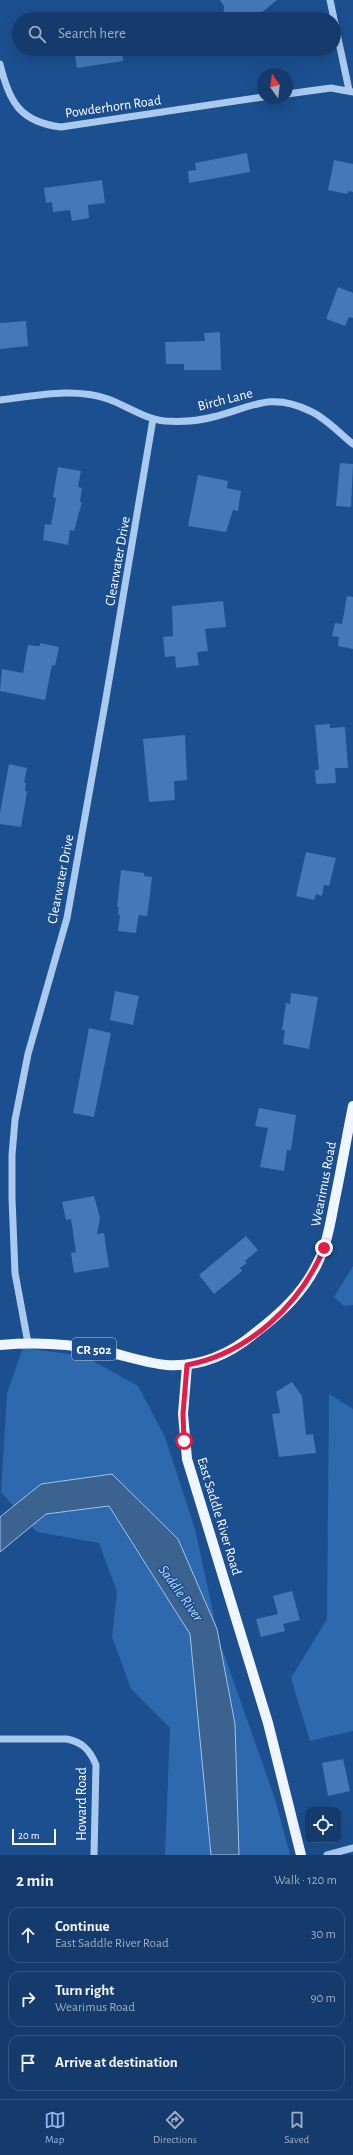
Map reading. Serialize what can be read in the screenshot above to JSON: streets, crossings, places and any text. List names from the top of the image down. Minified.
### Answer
{"streets":{"main road":["Wearimus Road","CR 502","East Saddle River Road"],"street":["Powderhorn Road","Birch Lane","Clearwater Drive","Howard Road"]},"crossings":[["Birch Lane","Clearwater Drive"],["Clearwater Drive","CR 502"],["Wearimus Road","CR 502"],["Wearimus Road","East Saddle River Road"],["CR 502","East Saddle River Road"]],"water":["Saddle River"],"scale_bar":"20 m","north":"top","page":{"search":"Search here","scale":"20 m","heading":["2 min","Walk · 120 m"],"list":[["Continue","East Saddle River Road","30 m"],["Turn right","Wearimus Road","90 m"],"Arrive at destination"],"nav":["Map","Directions","Saved"]}}
